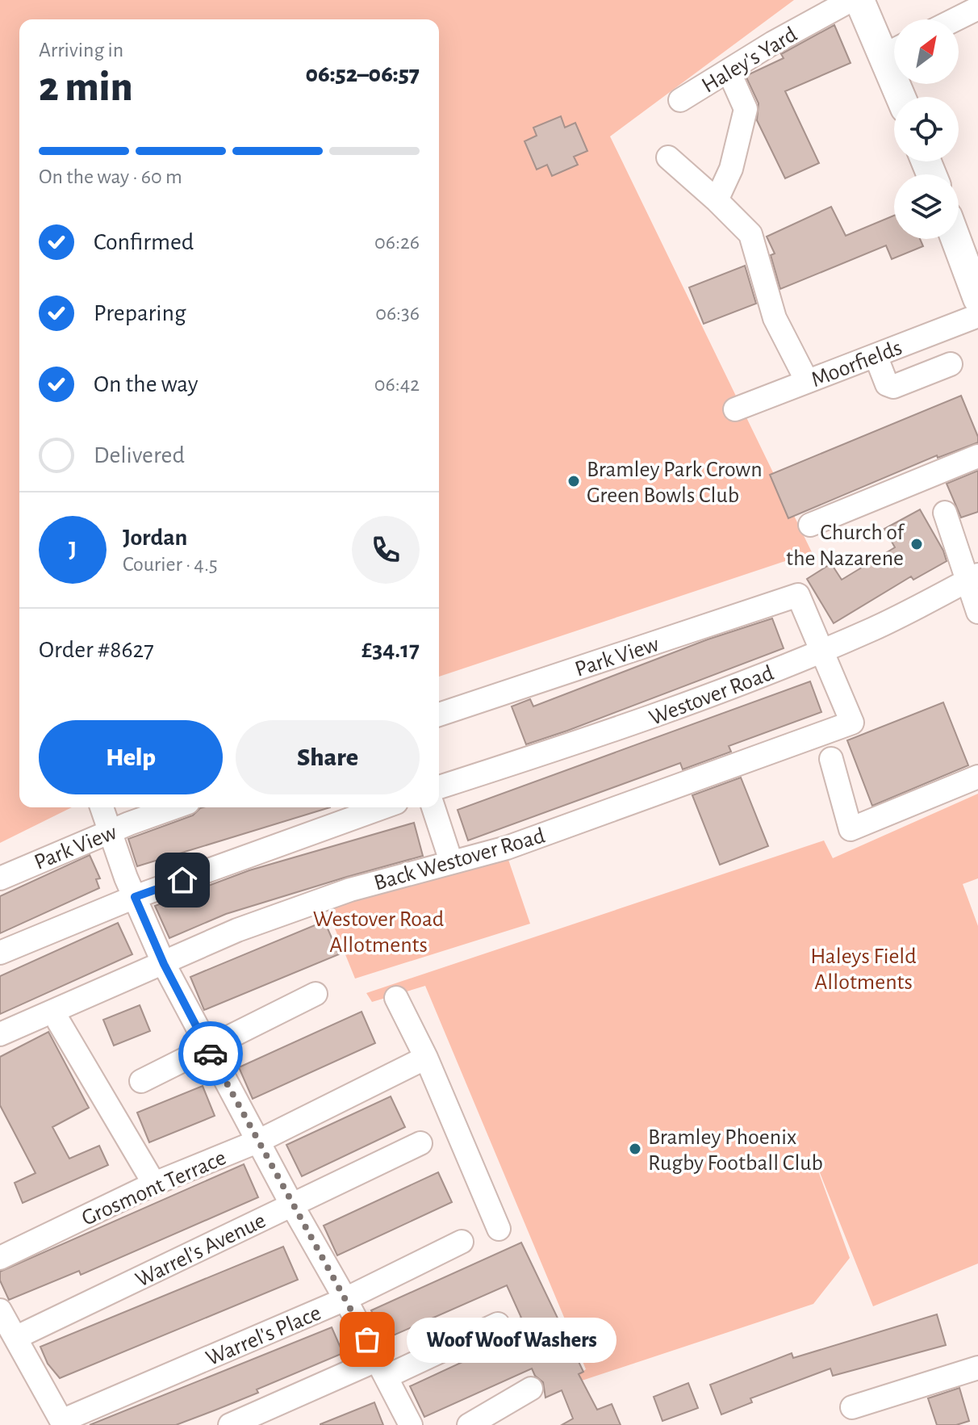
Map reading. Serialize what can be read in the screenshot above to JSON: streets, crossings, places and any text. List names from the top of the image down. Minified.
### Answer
{"streets":{"street":["Haley's Yard","Moorfields","Park View","Westover Road","Back Westover Road","Grosmont Terrace","Warrel's Avenue","Warrel's Place"]},"crossings":[["Park View","Westover Road"],["Park View","Back Westover Road"],["Westover Road","Back Westover Road"]],"parks":["Westover Road Allotments","Haleys Field Allotments"],"places":["Bramley Park Crown Green Bowls Club","Church of the Nazarene","Bramley Phoenix Rugby Football Club","Woof Woof Washers"],"north":"top right","page":{"heading":["2 min","Arriving in","06:52–06:57"],"panel":["Jordan","Courier · 4.5","Order #8627","£34.17"],"bar":"On the way · 60 m","list":[["Confirmed","06:26"],["Preparing","06:36"],["On the way","06:42"],"Delivered"],"round":"J","buttons":["Help","Share"],"bubble":"Woof Woof Washers"}}
